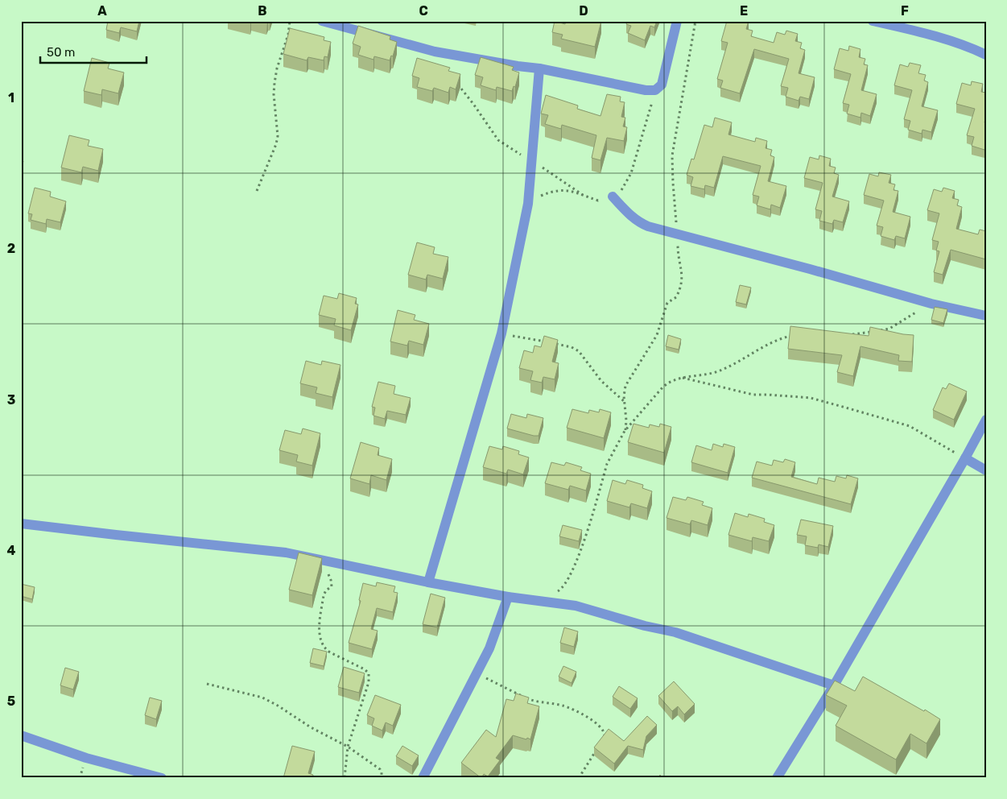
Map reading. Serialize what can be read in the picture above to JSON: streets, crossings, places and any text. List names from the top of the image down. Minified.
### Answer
{"scale_bar":"50 m","grid":{"columns":["A","B","C","D","E","F"],"rows":["1","2","3","4","5"]}}
